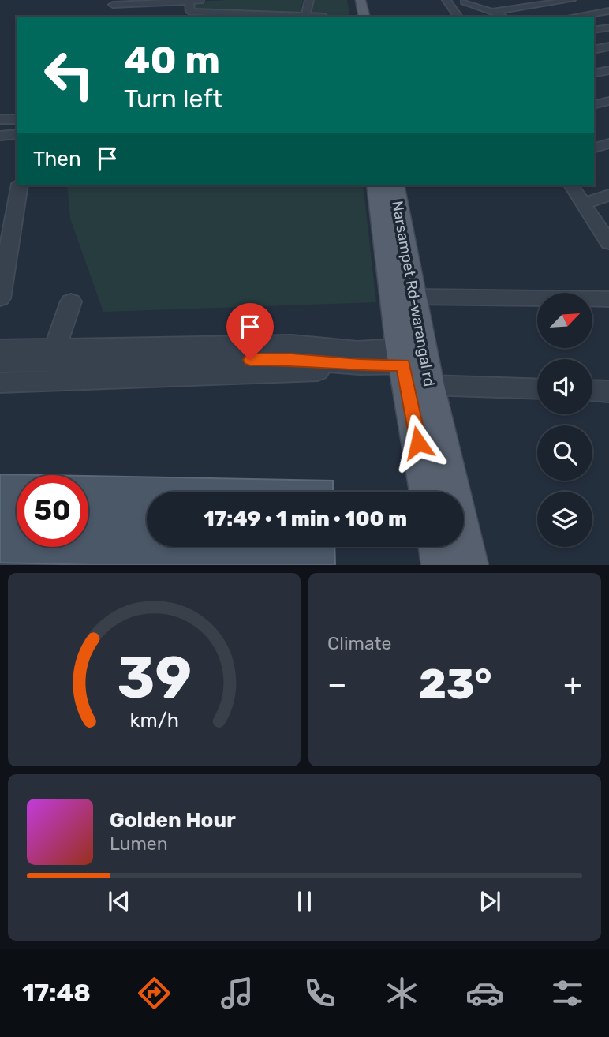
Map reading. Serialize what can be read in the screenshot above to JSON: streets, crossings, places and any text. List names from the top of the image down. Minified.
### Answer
{"streets":{"main road":["Narsampet Rd-warangal rd"]},"north":"top right","page":{"turn":["40 m","Turn left"],"then":"Then","limit":"50","trip":"17:49 · 1 min · 100 m","tile":"Climate","heat":["−","23°","+"],"song":["Golden Hour","Lumen"],"tabs":"17:48","gauge":["39","km/h"]}}
